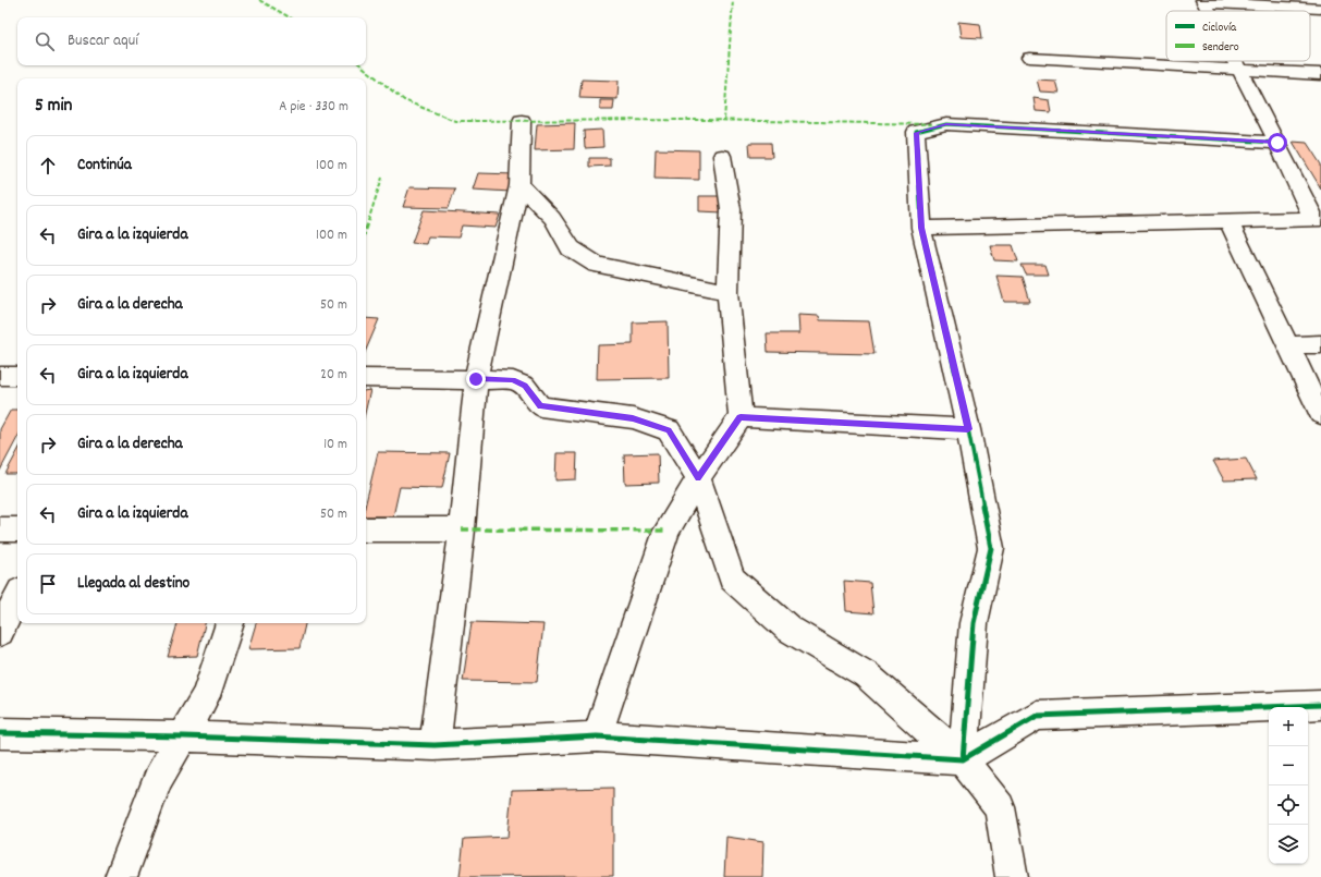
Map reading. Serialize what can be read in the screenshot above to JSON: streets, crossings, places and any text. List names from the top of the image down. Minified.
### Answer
{"legend":["Ciclovía","Sendero"],"page":{"search":"Buscar aquí","heading":["5 min","A pie · 330 m"],"list":[["Continúa","100 m"],["Gira a la izquierda","100 m"],["Gira a la derecha","50 m"],["Gira a la izquierda","20 m"],["Gira a la derecha","10 m"],["Gira a la izquierda","50 m"],"Llegada al destino"],"map_buttons":["+","−"]}}
